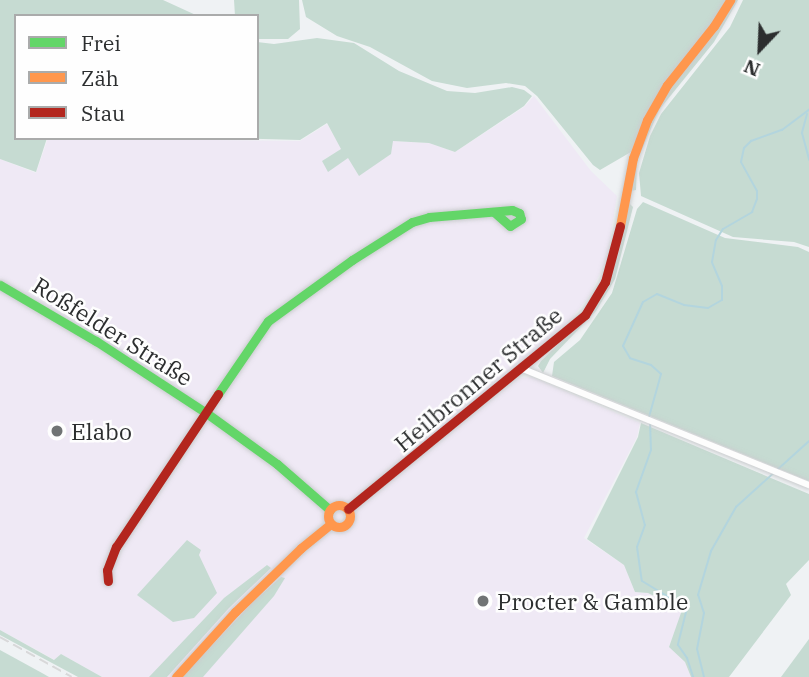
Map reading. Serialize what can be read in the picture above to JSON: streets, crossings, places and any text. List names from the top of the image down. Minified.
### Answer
{"streets":{"street":["Roßfelder Straße","Heilbronner Straße"]},"crossings":[["Roßfelder Straße","Heilbronner Straße"]],"places":["Elabo","Procter & Gamble"],"legend":["Frei","Zäh","Stau"],"north":"bottom left"}
